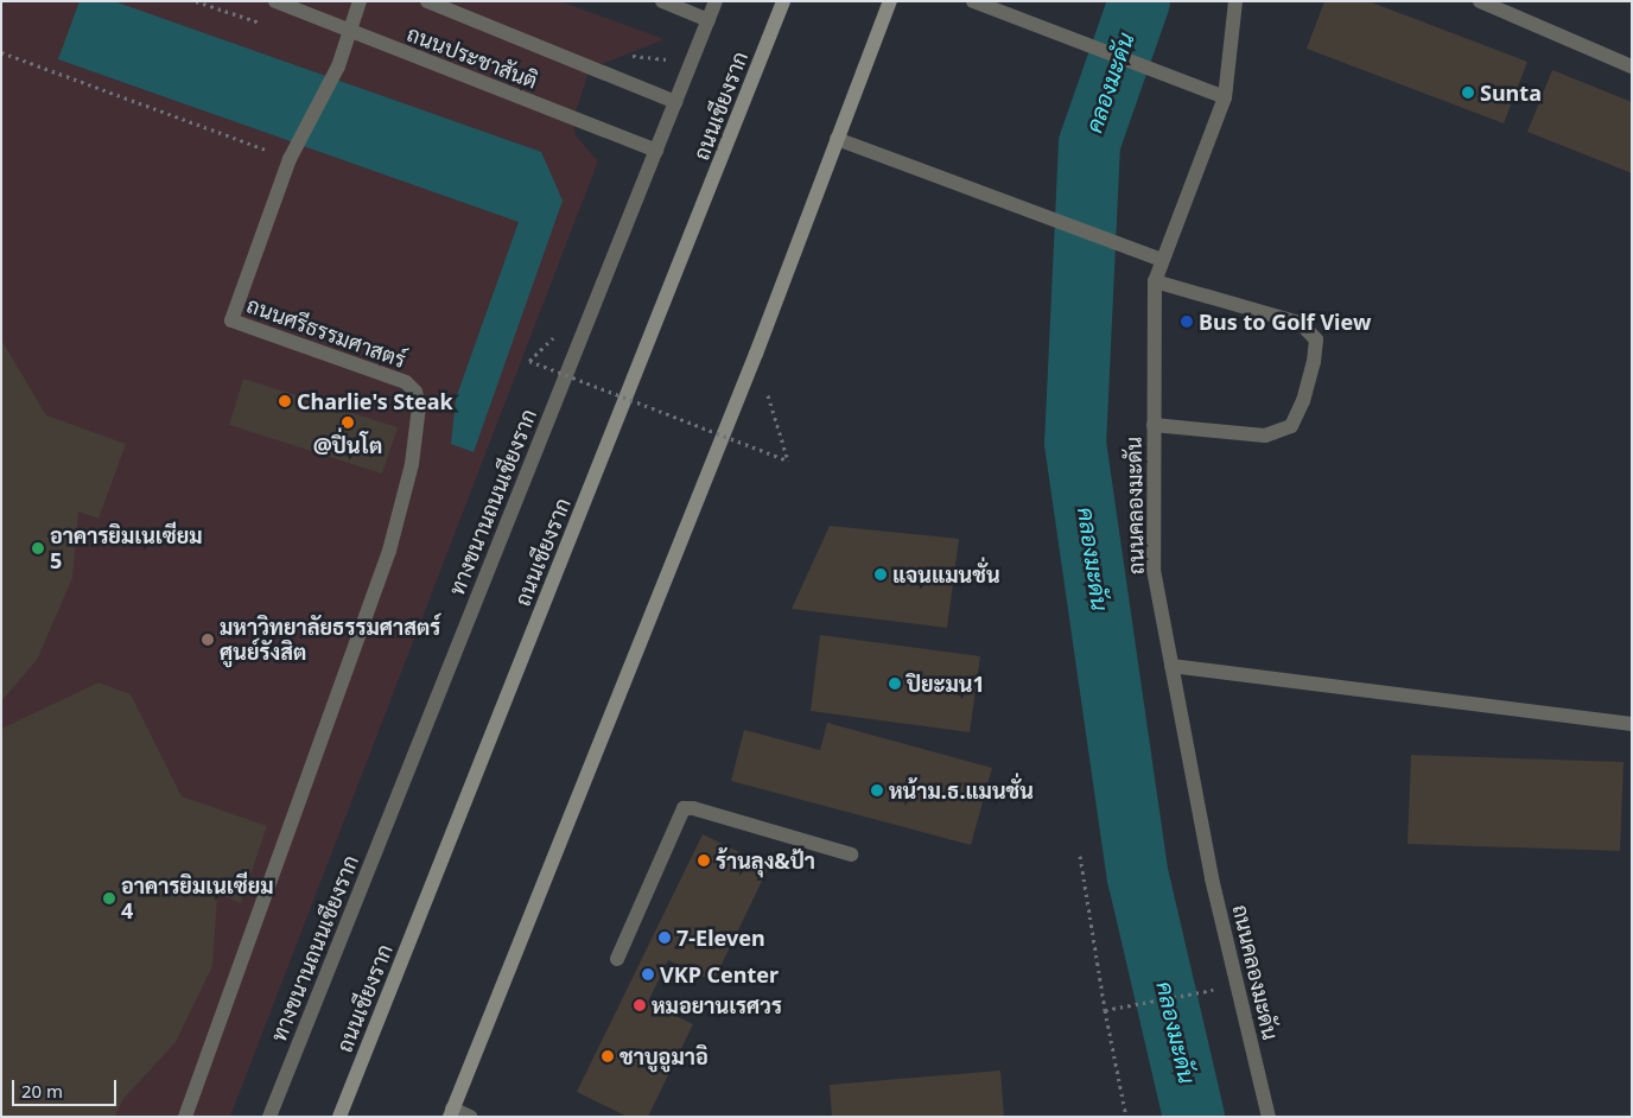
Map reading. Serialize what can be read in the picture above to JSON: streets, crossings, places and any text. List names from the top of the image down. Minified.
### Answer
{"streets":{"main road":["ถนนเชียงราก"],"street":["ถนนประชาสันติ","ถนนศรีธรรมศาสตร์","ทางขนานถนนเชียงราก","ถนนคลองมะดัน"]},"crossings":[["ถนนประชาสันติ","ถนนศรีธรรมศาสตร์"],["ถนนประชาสันติ","ทางขนานถนนเชียงราก"]],"water":["คลองมะดัน"],"places":["Sunta","Bus to Golf View","Charlie's Steak","@ปิ่นโต","อาคารยิมเนเซียม 5","แจนแมนชั่น","มหาวิทยาลัยธรรมศาสตร์ ศูนย์รังสิต","ปิยะมน1","หน้าม.ธ.แมนชั่น","ร้านลุง&ป้า","อาคารยิมเนเซียม 4","7-Eleven","VKP Center","หมอยานเรศวร","ชาบูอูมาอิ"],"scale_bar":"20 m"}
